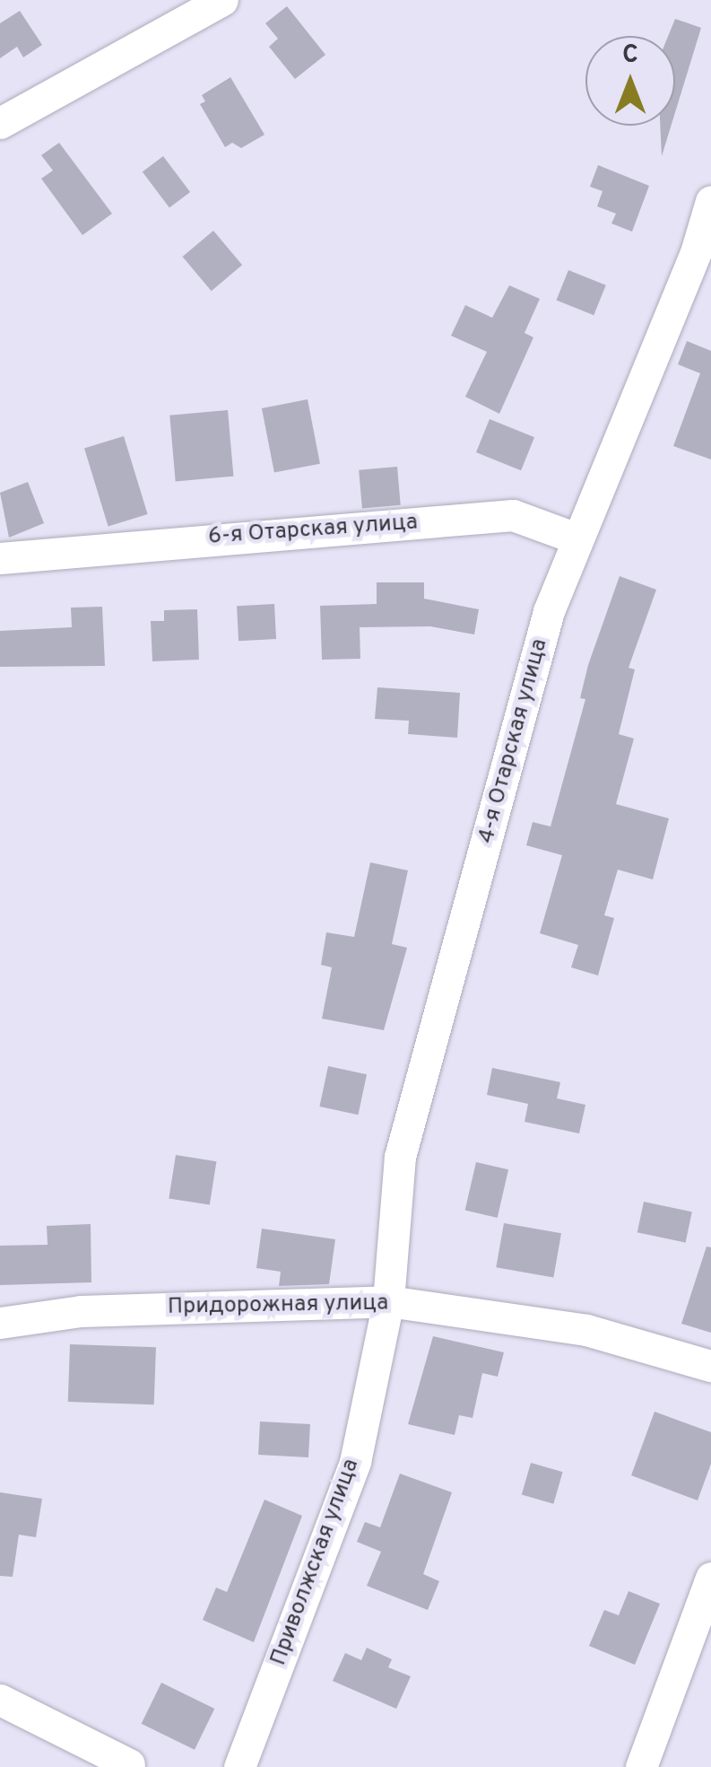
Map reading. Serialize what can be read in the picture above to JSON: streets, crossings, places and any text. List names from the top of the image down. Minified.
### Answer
{"streets":{"street":["6-я Отарская улица","4-я Отарская улица","Придорожная улица","Приволжская улица"]},"crossings":[["6-я Отарская улица","4-я Отарская улица"],["4-я Отарская улица","Придорожная улица"],["4-я Отарская улица","Приволжская улица"],["Придорожная улица","Приволжская улица"]],"north":"top"}
